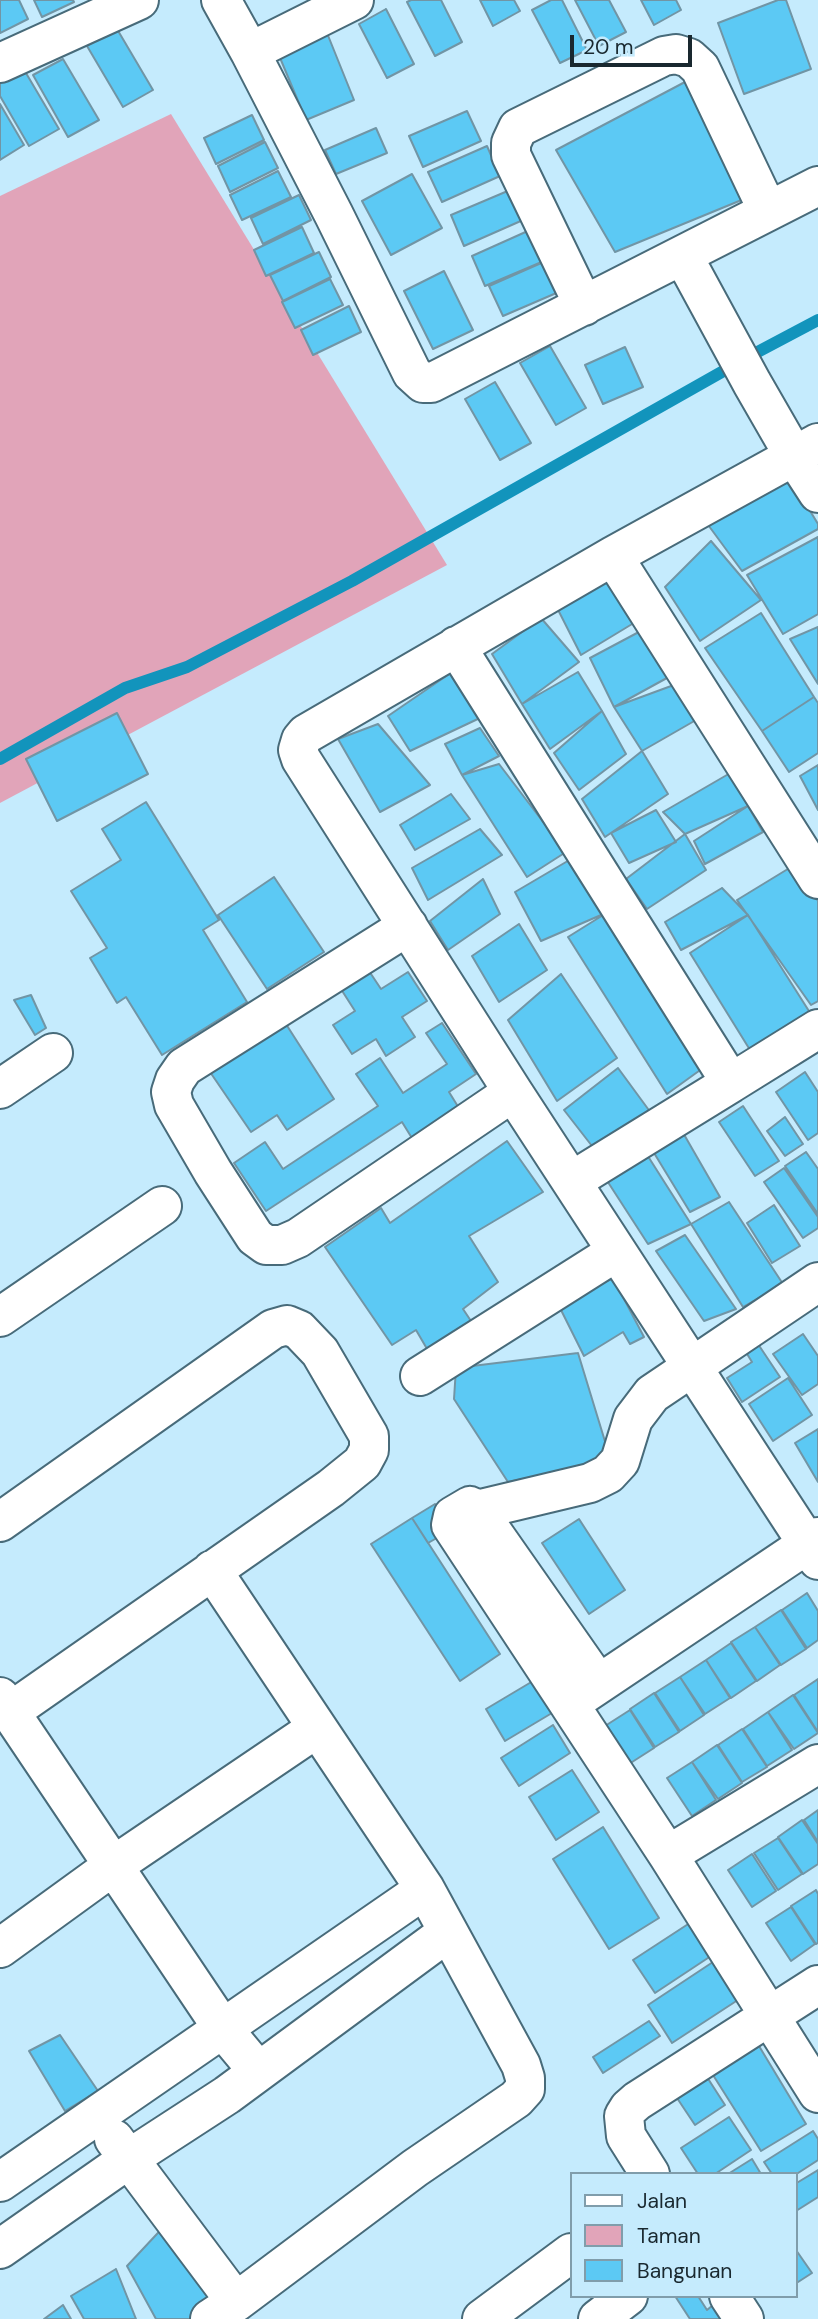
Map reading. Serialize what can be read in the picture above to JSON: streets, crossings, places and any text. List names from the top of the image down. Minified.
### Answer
{"legend":["Jalan","Taman","Bangunan"],"scale_bar":"20 m"}
